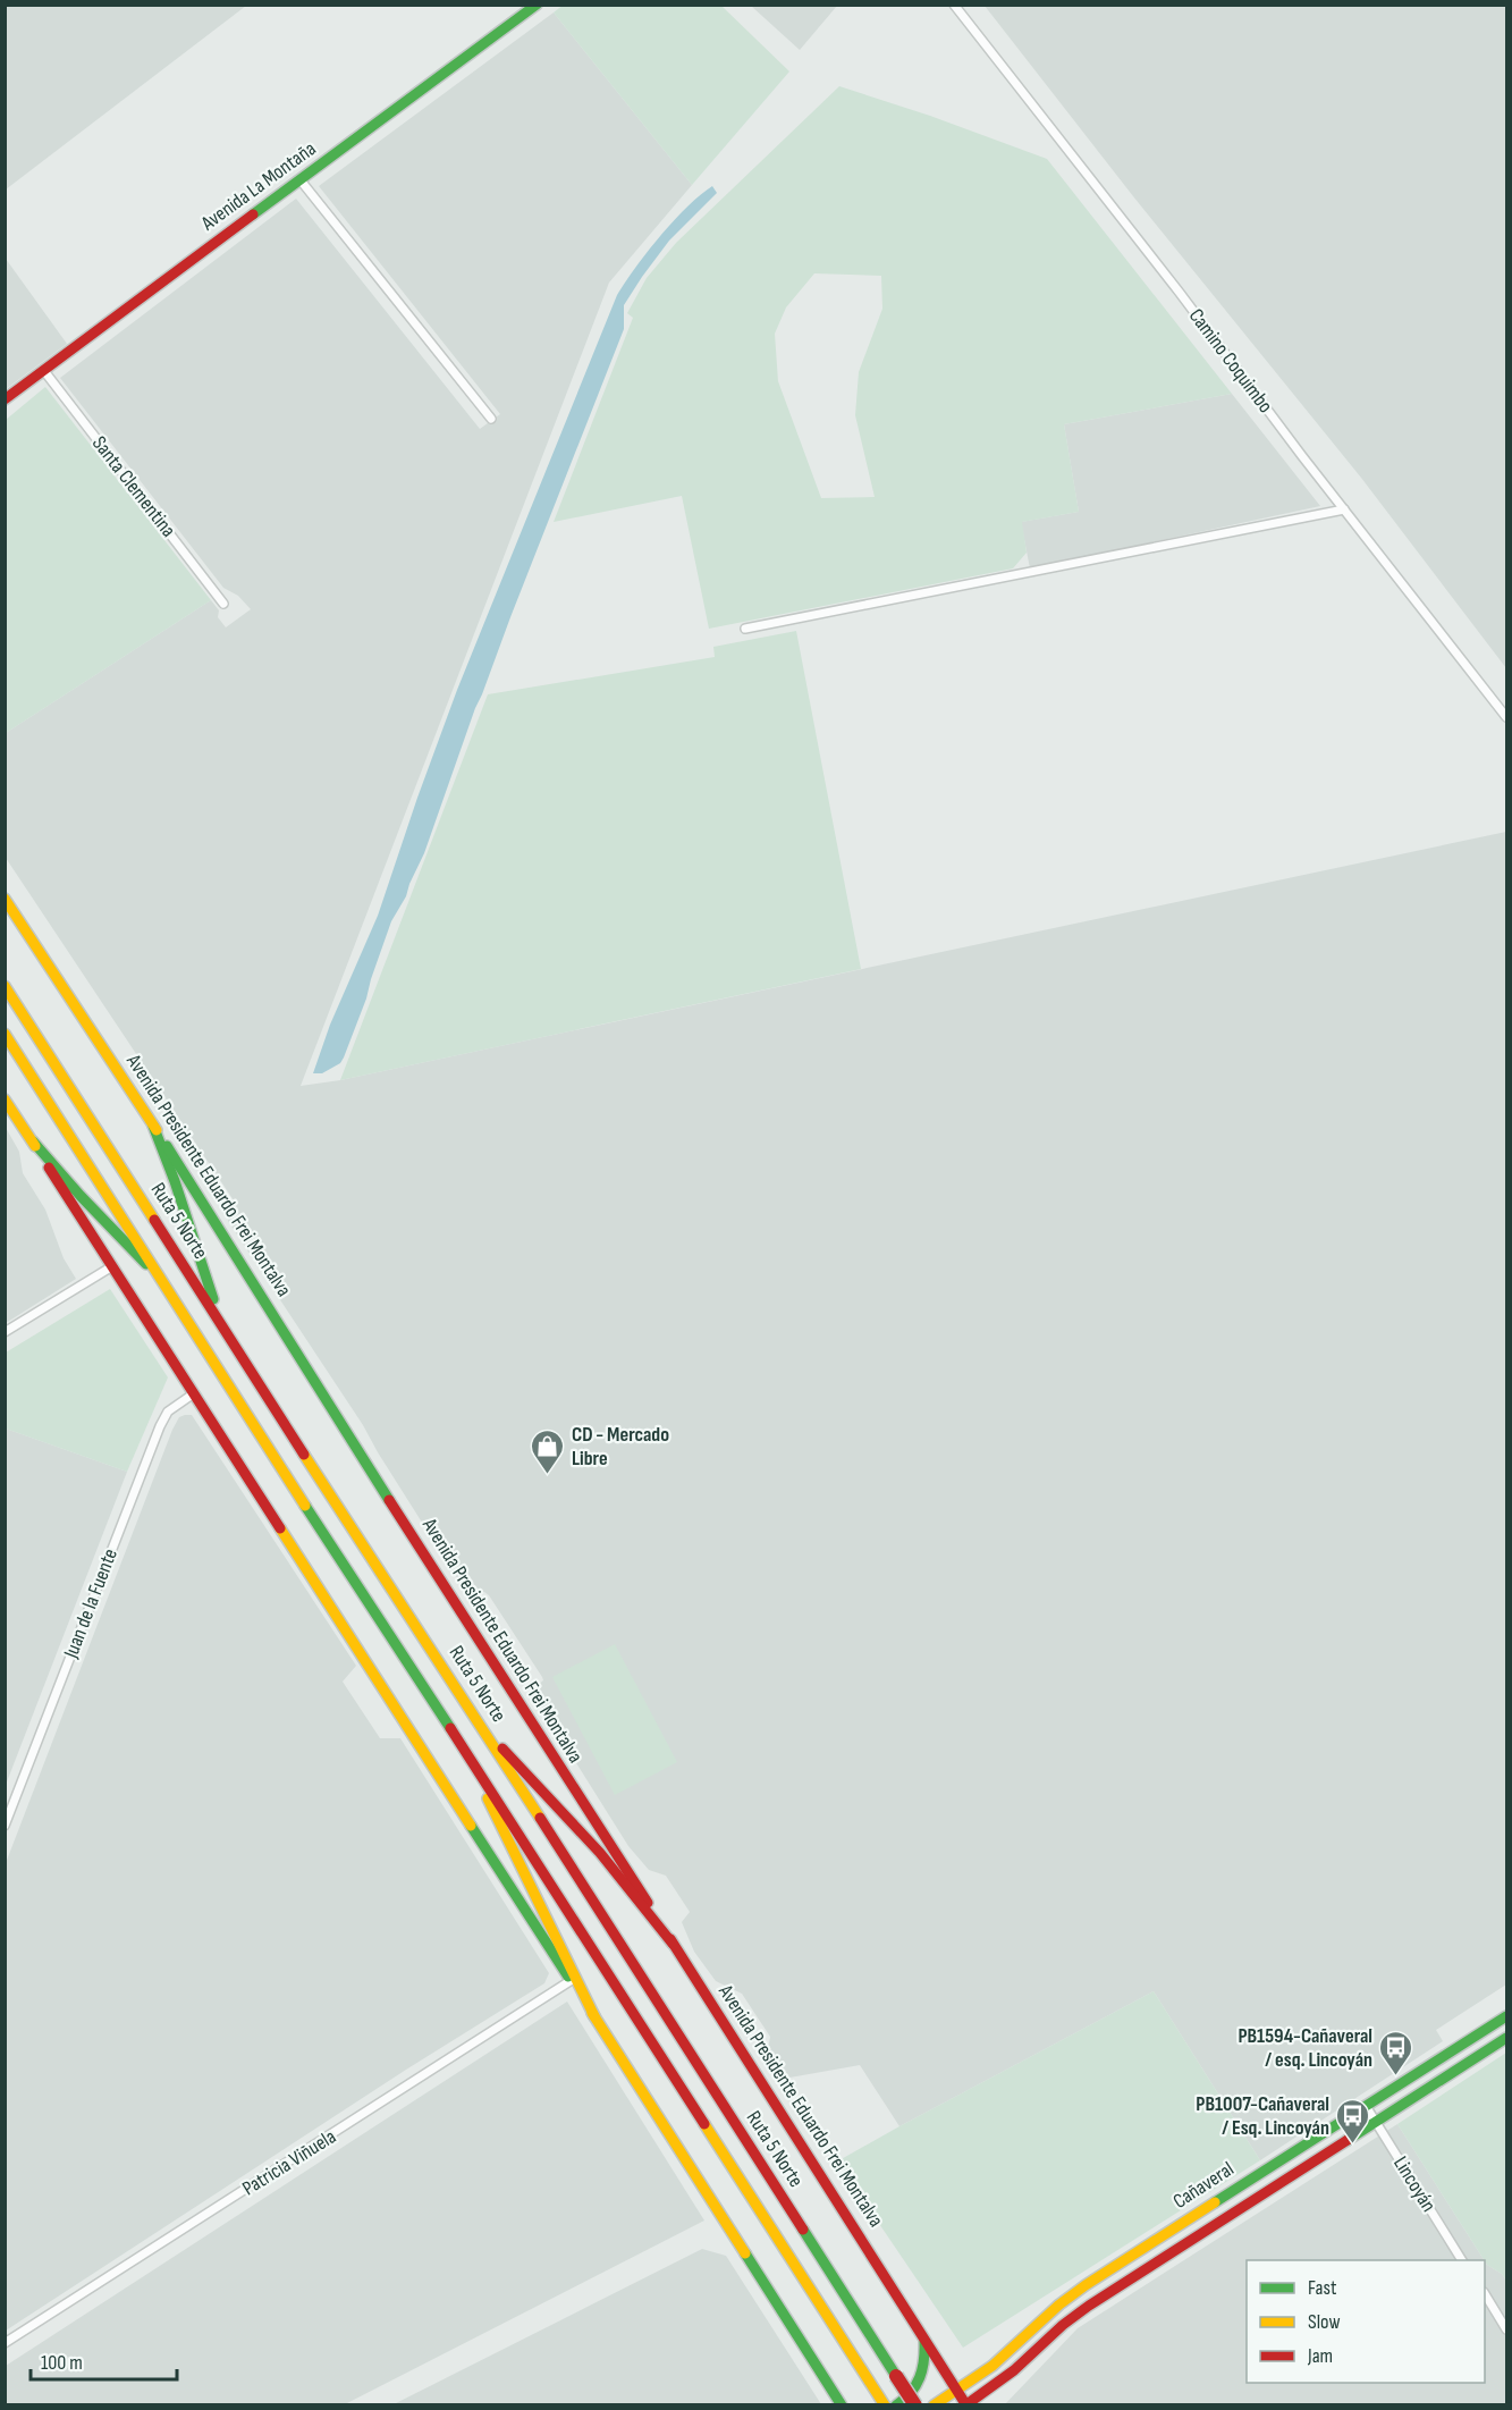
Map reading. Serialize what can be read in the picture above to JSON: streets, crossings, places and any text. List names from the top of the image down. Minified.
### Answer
{"streets":{"main road":["Avenida La Montaña","Avenida Presidente Eduardo Frei Montalva","Ruta 5 Norte","Cañaveral"],"street":["Camino Coquimbo","Santa Clementina","Juan de la Fuente","Patricia Viñuela","Lincoyán"]},"crossings":[["Avenida La Montaña","Santa Clementina"],["Avenida Presidente Eduardo Frei Montalva","Cañaveral"],["Lincoyán","Cañaveral"]],"places":{"shop":["CD - Mercado Libre"],"bus stop":["PB1594-Cañaveral / esq. Lincoyán","PB1007-Cañaveral / Esq. Lincoyán"]},"legend":["Fast","Slow","Jam"],"scale_bar":"100 m"}
